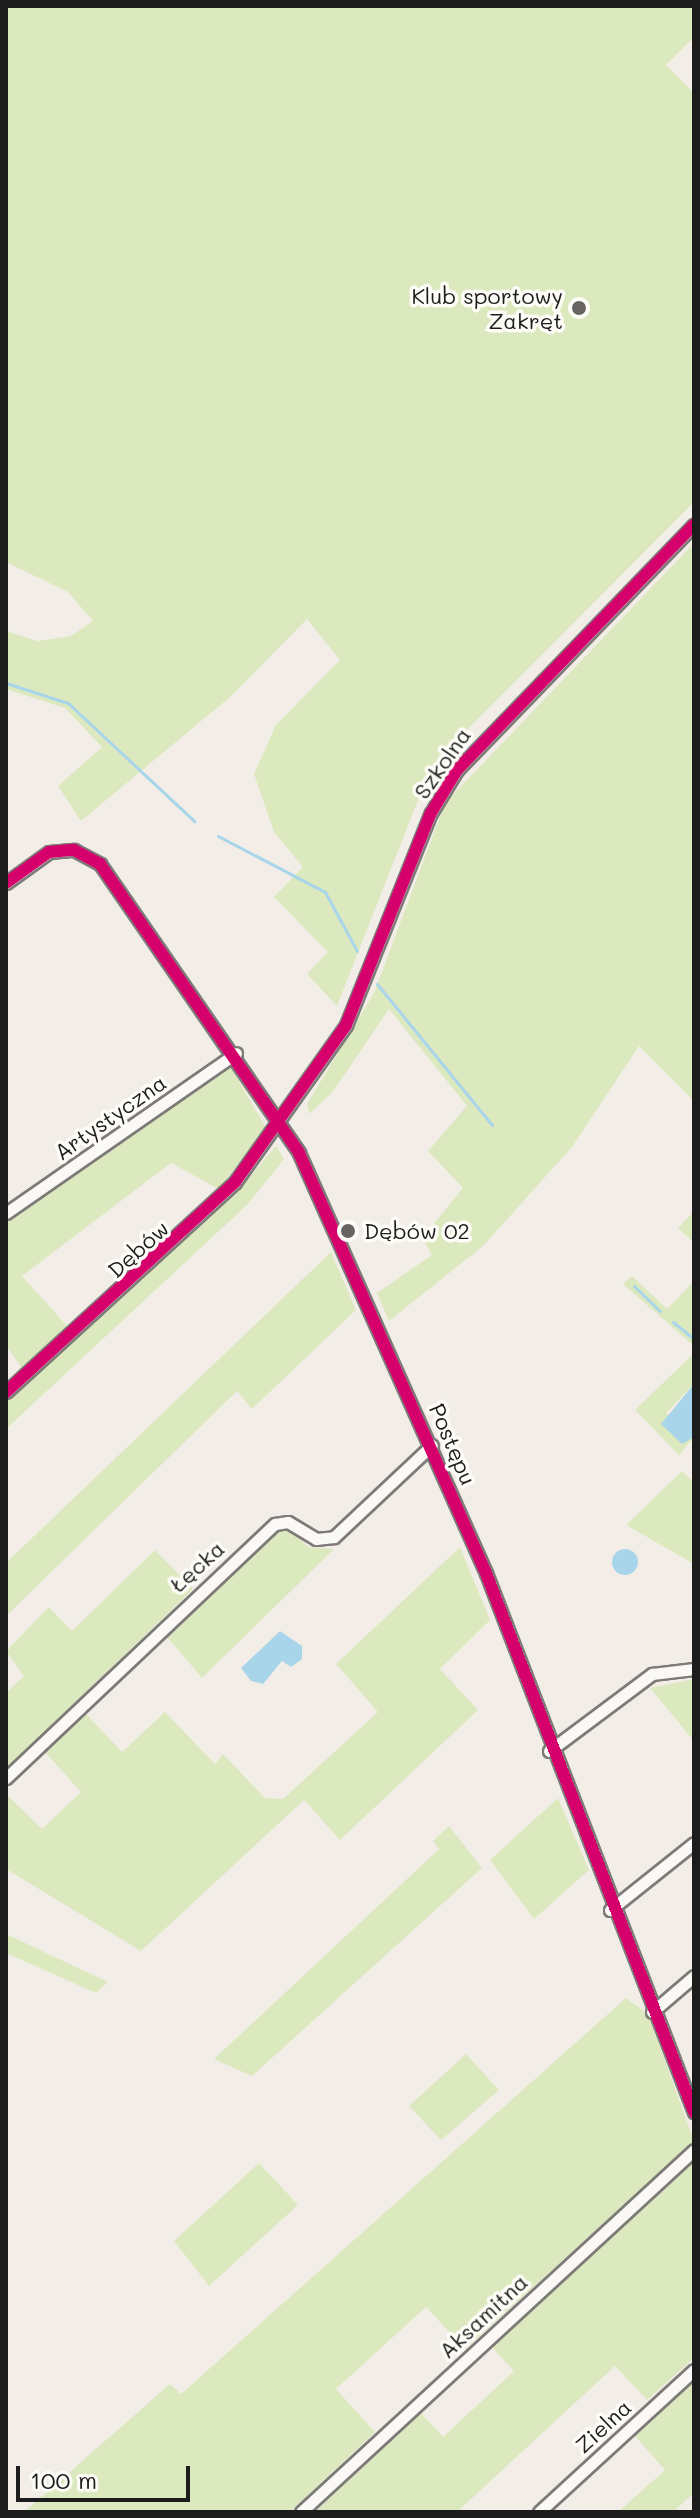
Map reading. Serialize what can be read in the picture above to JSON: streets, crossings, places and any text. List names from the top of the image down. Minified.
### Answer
{"streets":{"street":["Szkolna","Artystyczna","Dębów","Postępu","Łęcka","Aksamitna","Zielna"]},"crossings":[["Szkolna","Dębów"],["Szkolna","Postępu"],["Artystyczna","Postępu"],["Dębów","Postępu"],["Postępu","Łęcka"]],"places":["Klub sportowy Zakręt","Dębów 02"],"scale_bar":"100 m"}
